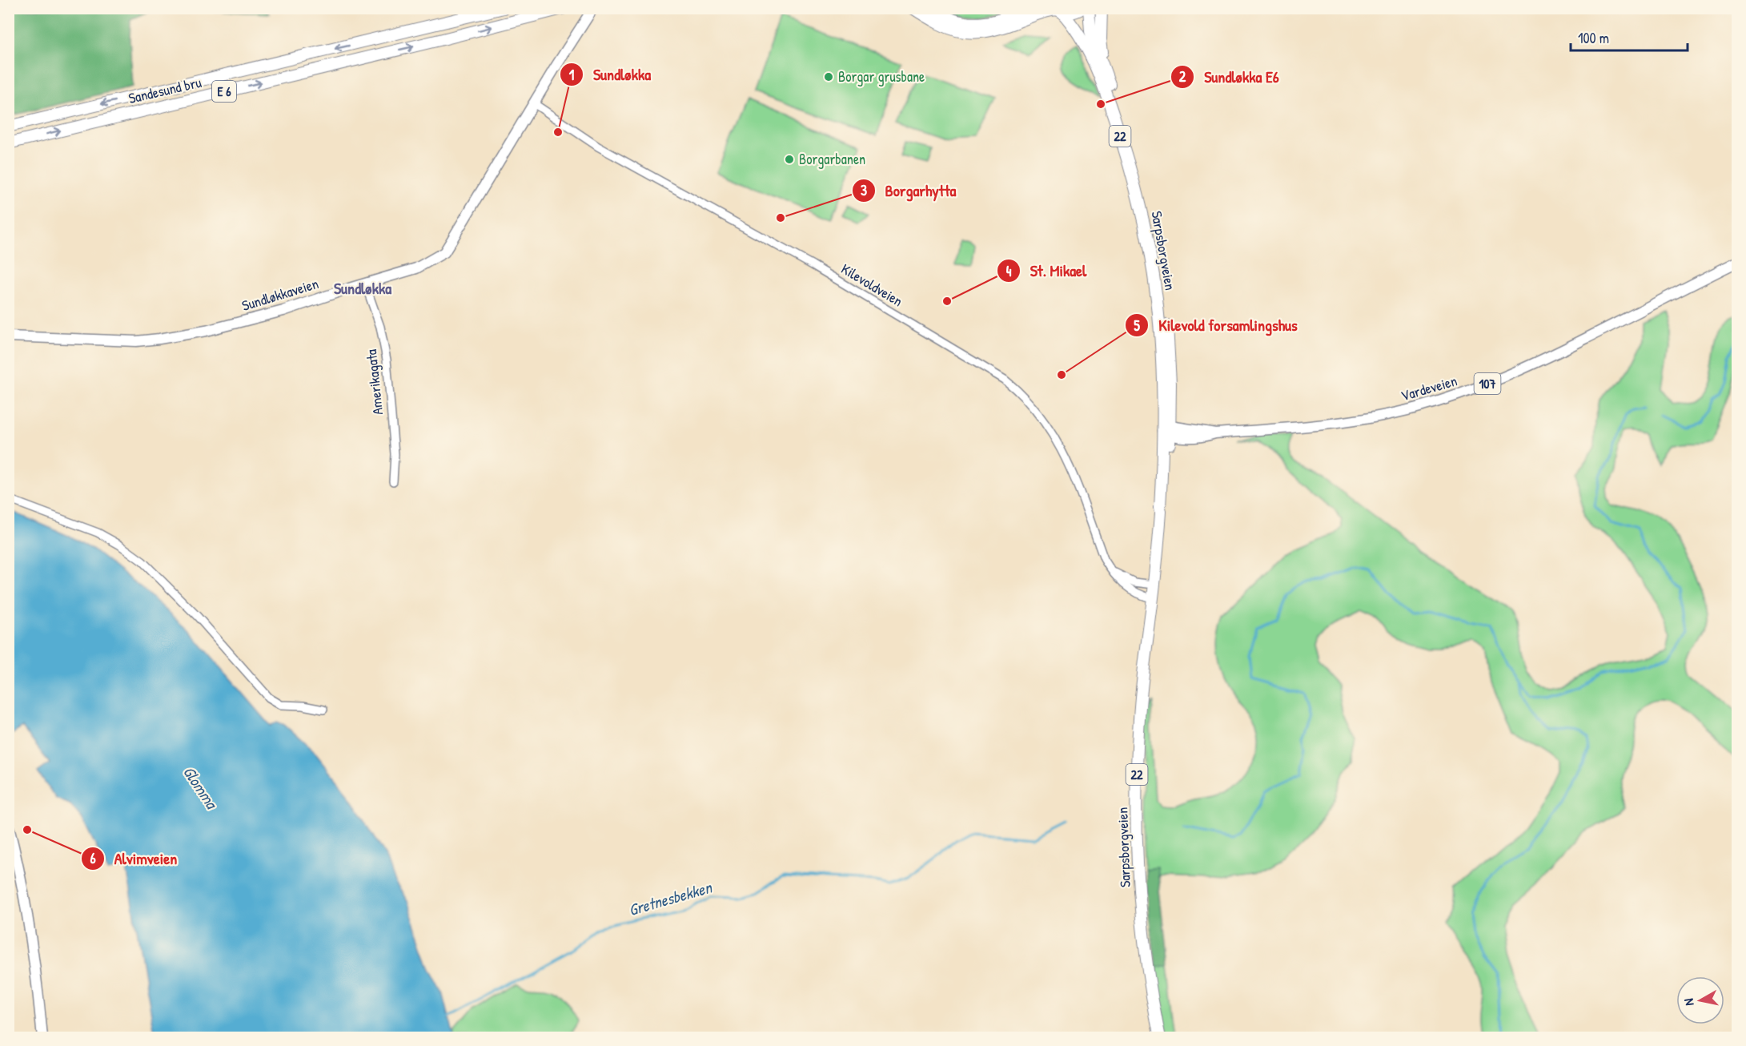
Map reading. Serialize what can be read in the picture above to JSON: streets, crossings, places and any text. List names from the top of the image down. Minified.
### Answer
{"streets":{"highway":["Sandesund bru","E 6","22","Sarpsborgveien"],"main road":["Sundløkkaveien","107","Vardeveien"],"street":["Kilevoldveien","Amerikagata"]},"crossings":[["22","Sarpsborgveien"],["Sarpsborgveien","Kilevoldveien"],["Sarpsborgveien","Vardeveien"],["Kilevoldveien","Sundløkkaveien"],["Sundløkkaveien","Amerikagata"]],"districts":["Sundløkka"],"water":["Glomma","Gretnesbekken"],"places":["Borgar grusbane","Sundløkka E6","Sundløkka","Borgarbanen","Borgarhytta","St. Mikael","Kilevold forsamlingshus","Alvimveien"],"scale_bar":"100 m","north":"left"}
